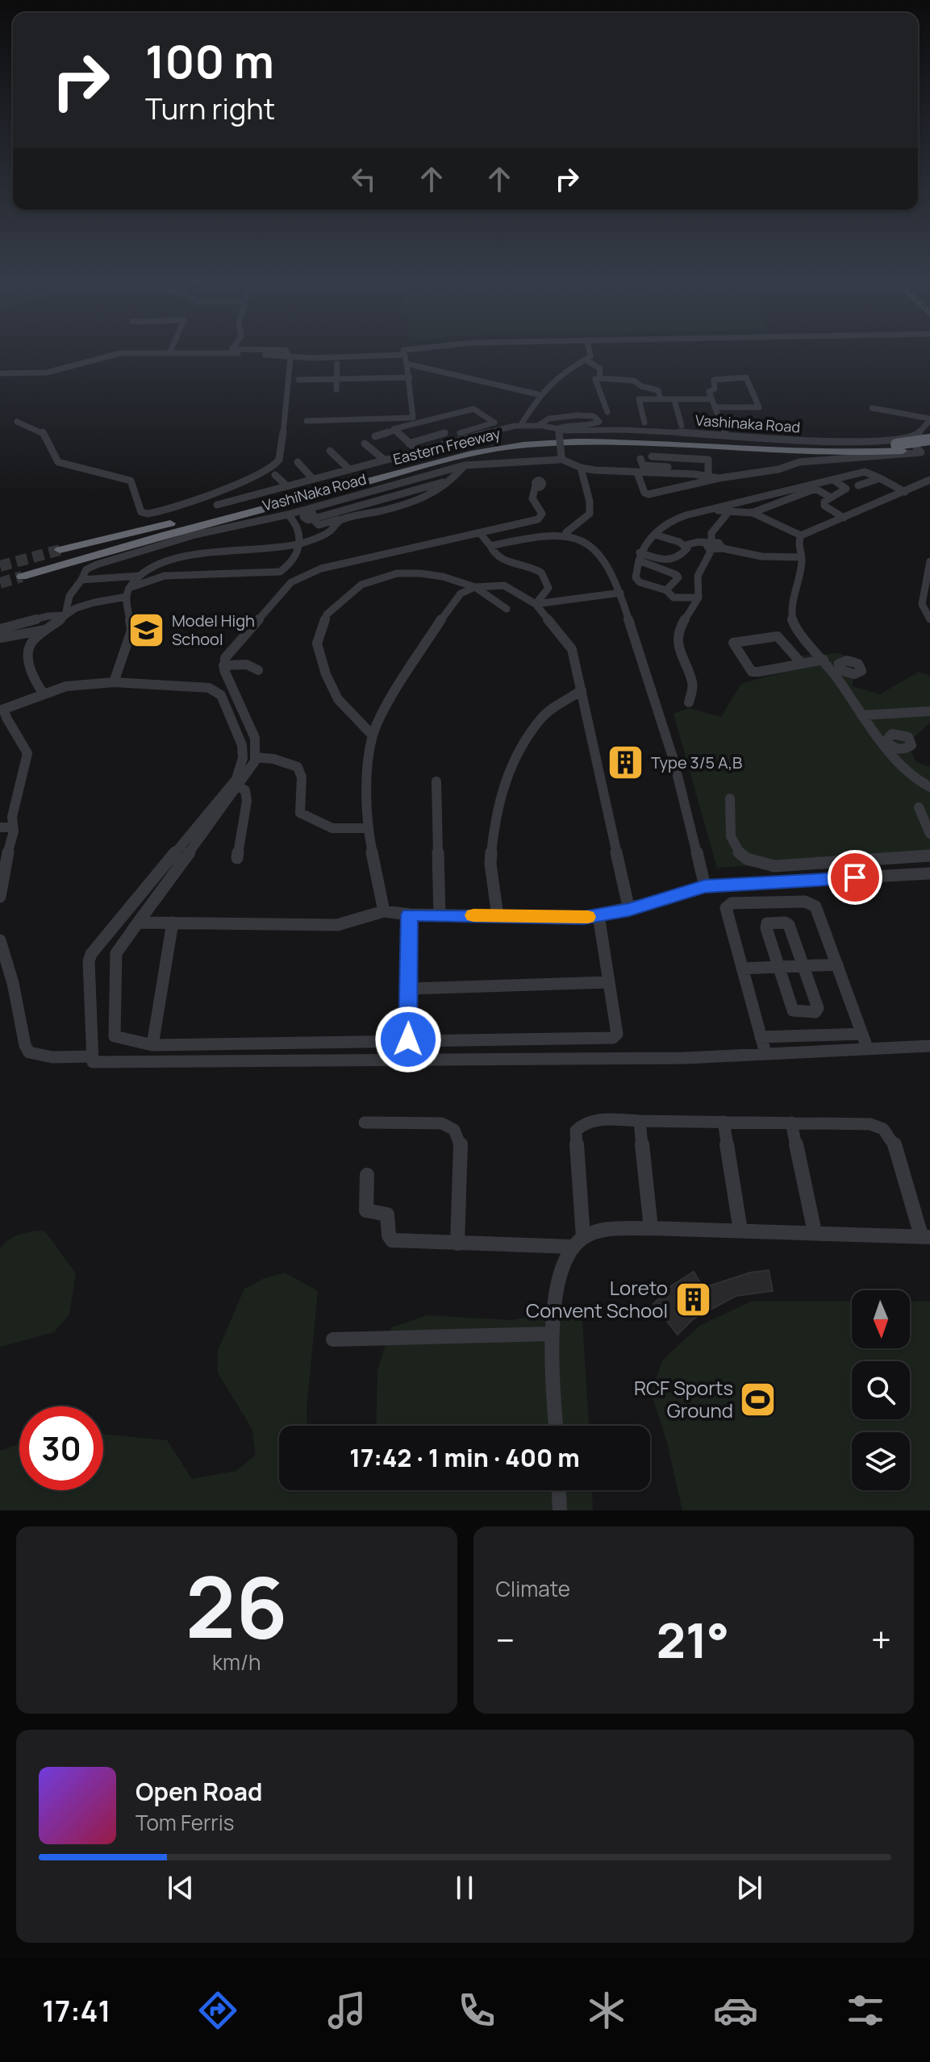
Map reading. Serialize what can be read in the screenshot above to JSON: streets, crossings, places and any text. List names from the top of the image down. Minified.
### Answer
{"streets":{"highway":["Eastern Freeway"],"street":["Vashinaka Road","VashiNaka Road"]},"places":{"school or university":["Model High School"],"building":["Type 3/5 A,B","Loreto Convent School"],"sports":["RCF Sports Ground"]},"north":"bottom","page":{"turn":["100 m","Turn right"],"limit":"30","trip":"17:42 · 1 min · 400 m","tile":[["26","km/h"],"Climate"],"heat":["−","21°","+"],"song":["Open Road","Tom Ferris"],"tabs":"17:41"}}
